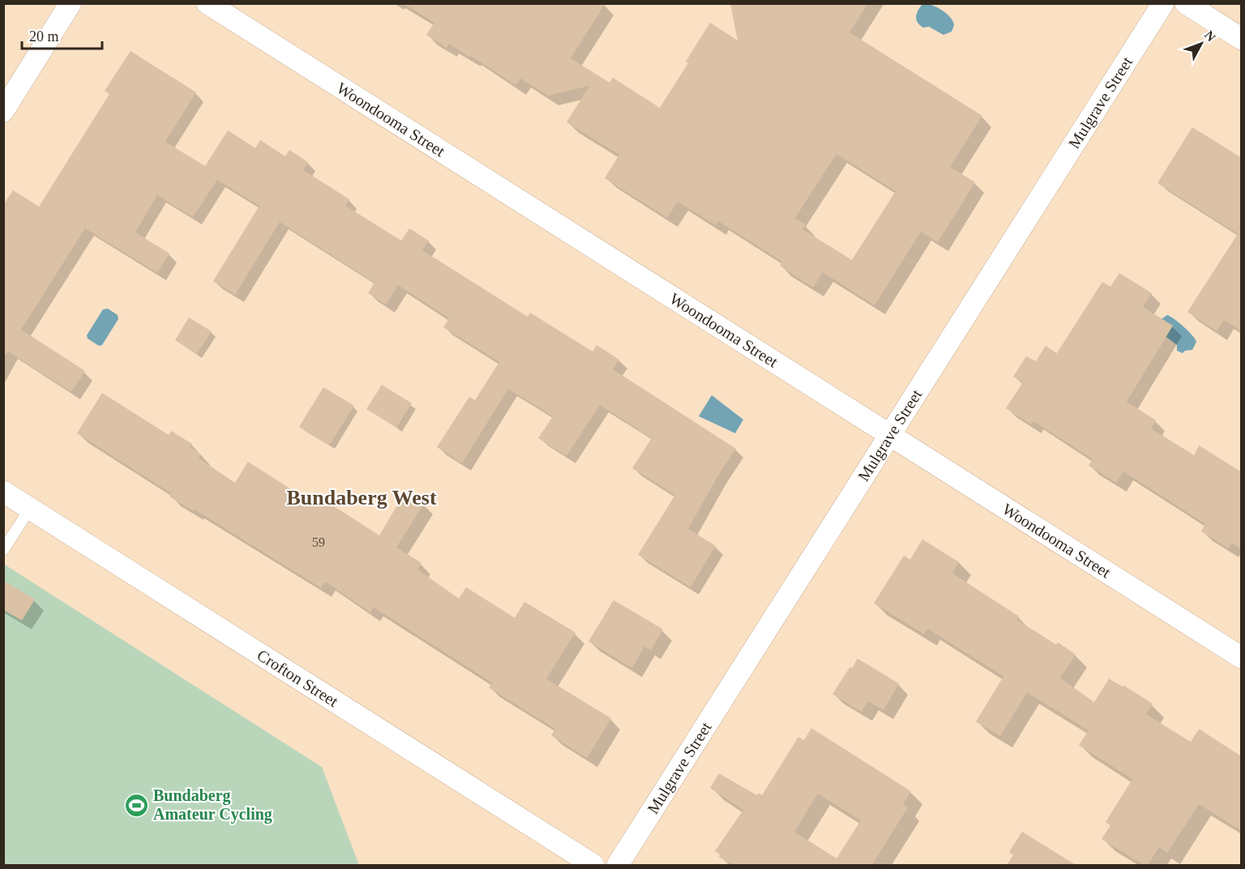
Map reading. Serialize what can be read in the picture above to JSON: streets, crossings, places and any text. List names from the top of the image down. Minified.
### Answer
{"streets":{"street":["Mulgrave Street","Woondooma Street","Crofton Street"]},"crossings":[["Mulgrave Street","Woondooma Street"]],"districts":["Bundaberg West"],"places":{"sports":["Bundaberg Amateur Cycling"]},"house_numbers":["59"],"scale_bar":"20 m","north":"top right"}
